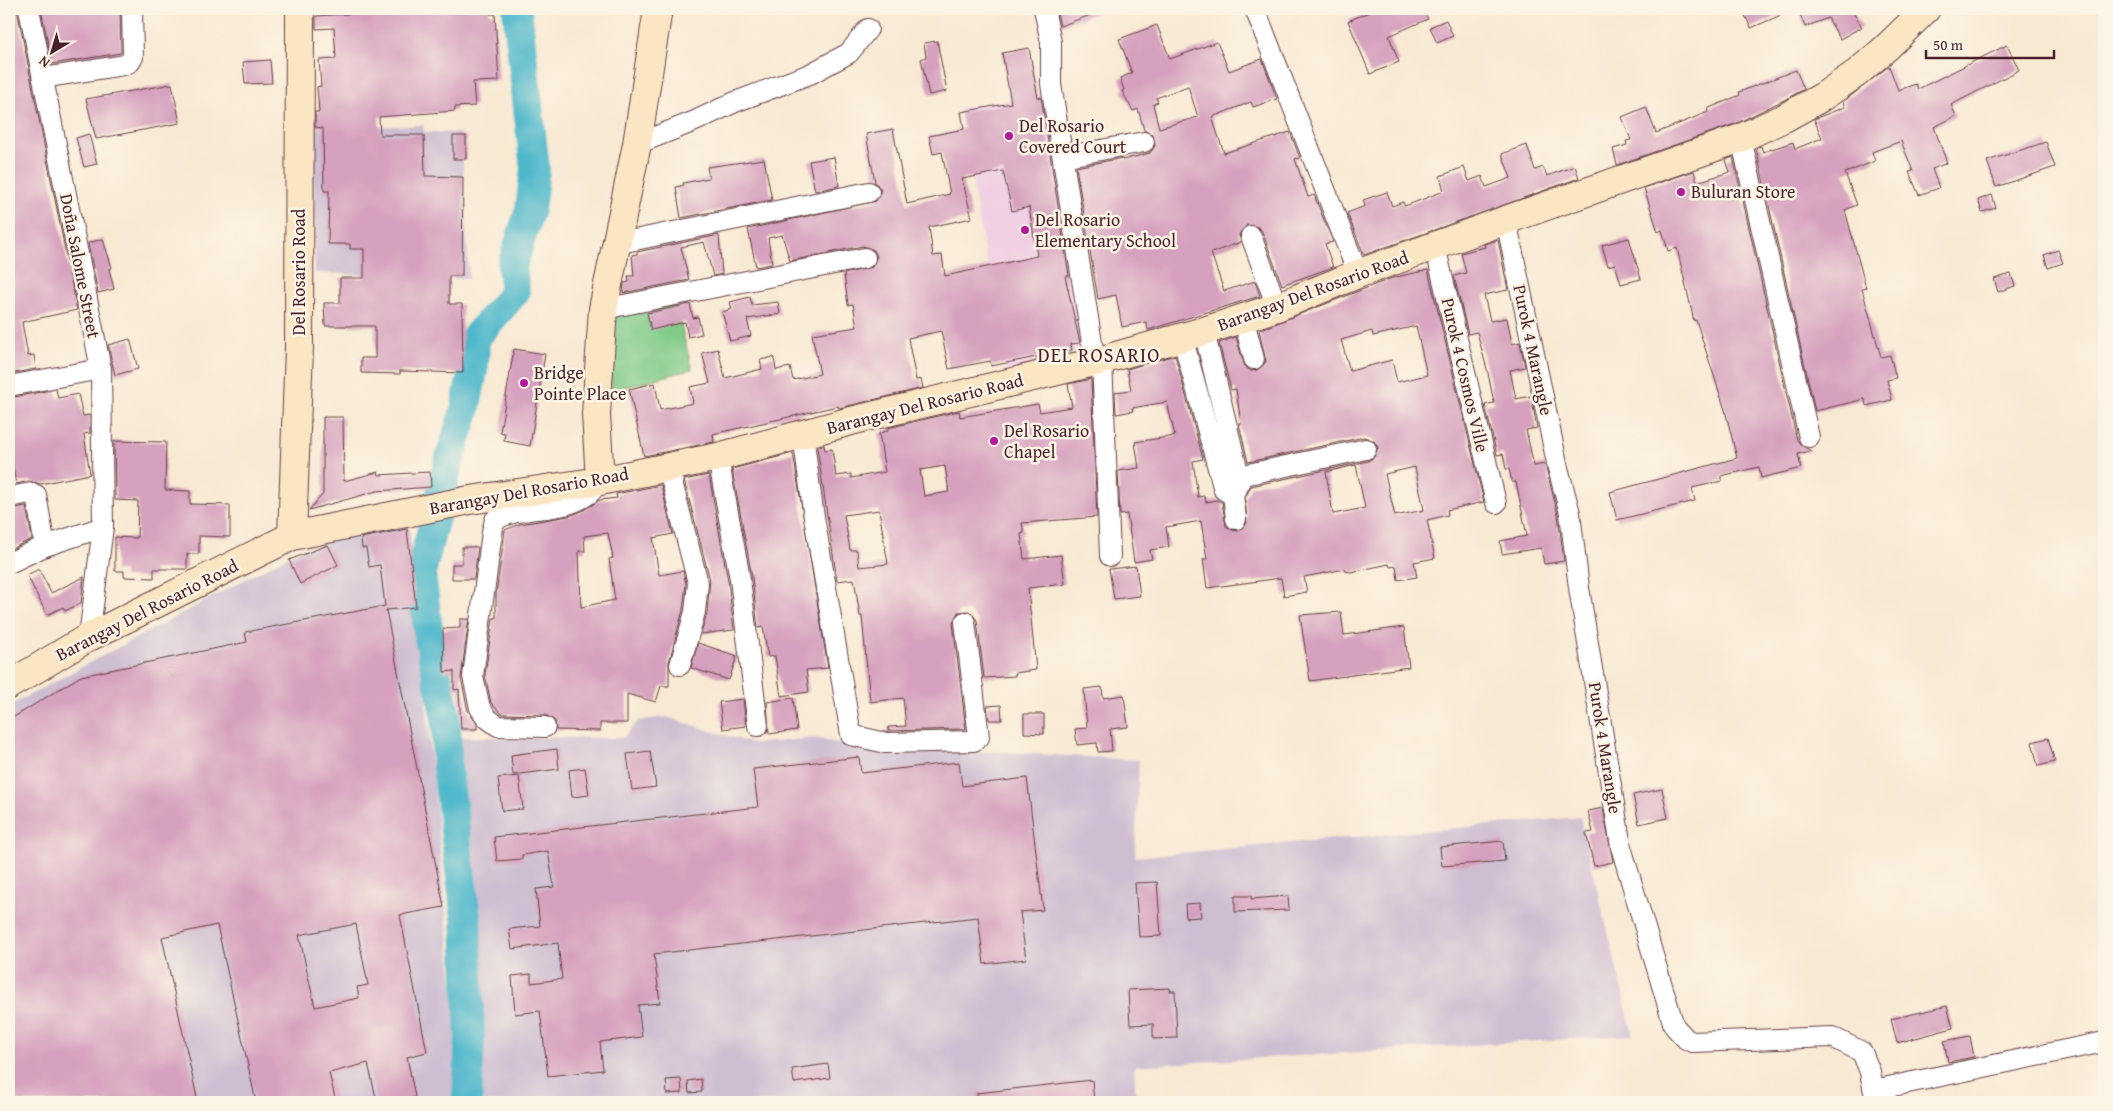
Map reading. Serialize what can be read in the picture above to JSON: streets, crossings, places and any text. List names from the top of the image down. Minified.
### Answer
{"streets":{"main road":["Del Rosario Road","Barangay Del Rosario Road"],"street":["Doña Salome Street","Purok 4 Marangle","Purok 4 Cosmos Ville"]},"crossings":[["Doña Salome Street","Barangay Del Rosario Road"],["Del Rosario Road","Barangay Del Rosario Road"],["Barangay Del Rosario Road","Purok 4 Marangle"],["Barangay Del Rosario Road","Purok 4 Cosmos Ville"]],"districts":["DEL ROSARIO"],"places":["Del Rosario Covered Court","Buluran Store","Del Rosario Elementary School","Bridge Pointe Place","Del Rosario Chapel"],"scale_bar":"50 m","north":"bottom left"}
